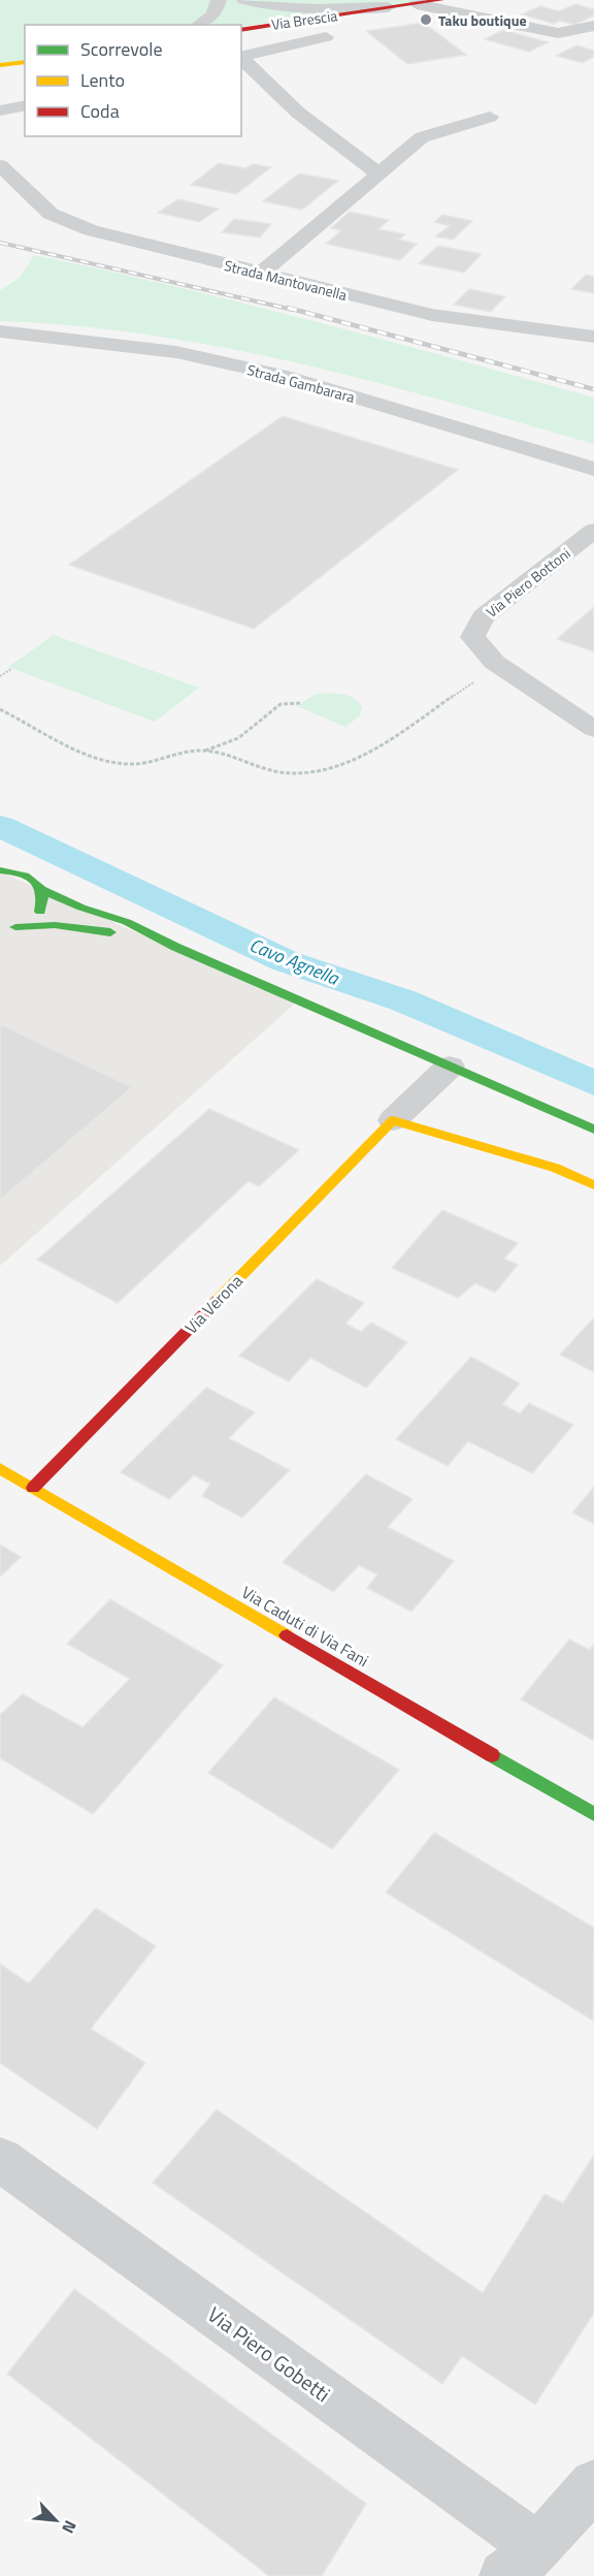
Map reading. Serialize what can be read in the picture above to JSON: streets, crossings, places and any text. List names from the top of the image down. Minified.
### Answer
{"streets":{"main road":["Via Brescia","Via Verona","Via Caduti di Via Fani"],"street":["Strada Mantovanella","Strada Gambarara","Via Piero Bottoni","Via Piero Gobetti"]},"crossings":[["Via Verona","Via Caduti di Via Fani"]],"water":["Cavo Agnella"],"places":["Taku boutique"],"legend":["Scorrevole","Lento","Coda"],"north":"bottom right"}
